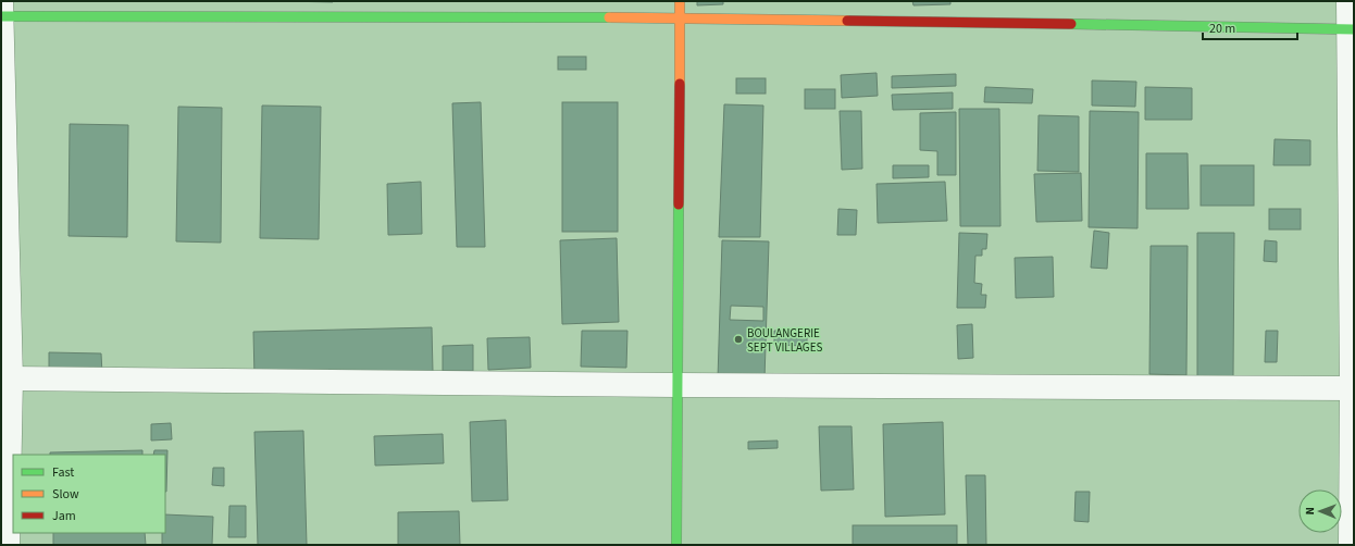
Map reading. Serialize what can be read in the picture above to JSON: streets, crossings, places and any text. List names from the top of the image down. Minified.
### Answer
{"places":["BOULANGERIE SEPT VILLAGES"],"legend":["Fast","Slow","Jam"],"scale_bar":"20 m","north":"left"}
